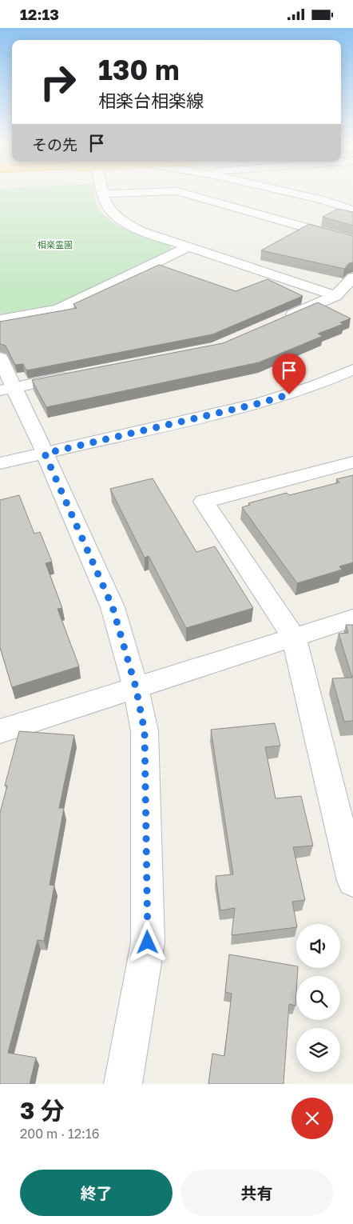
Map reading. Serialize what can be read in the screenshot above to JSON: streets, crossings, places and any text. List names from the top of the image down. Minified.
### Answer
{"parks":["相楽霊園"],"page":{"status":"12:13","turn":["130 m","相楽台相楽線"],"then":"その先","heading":["3 分","200 m · 12:16"],"buttons":["終了","共有"]}}
